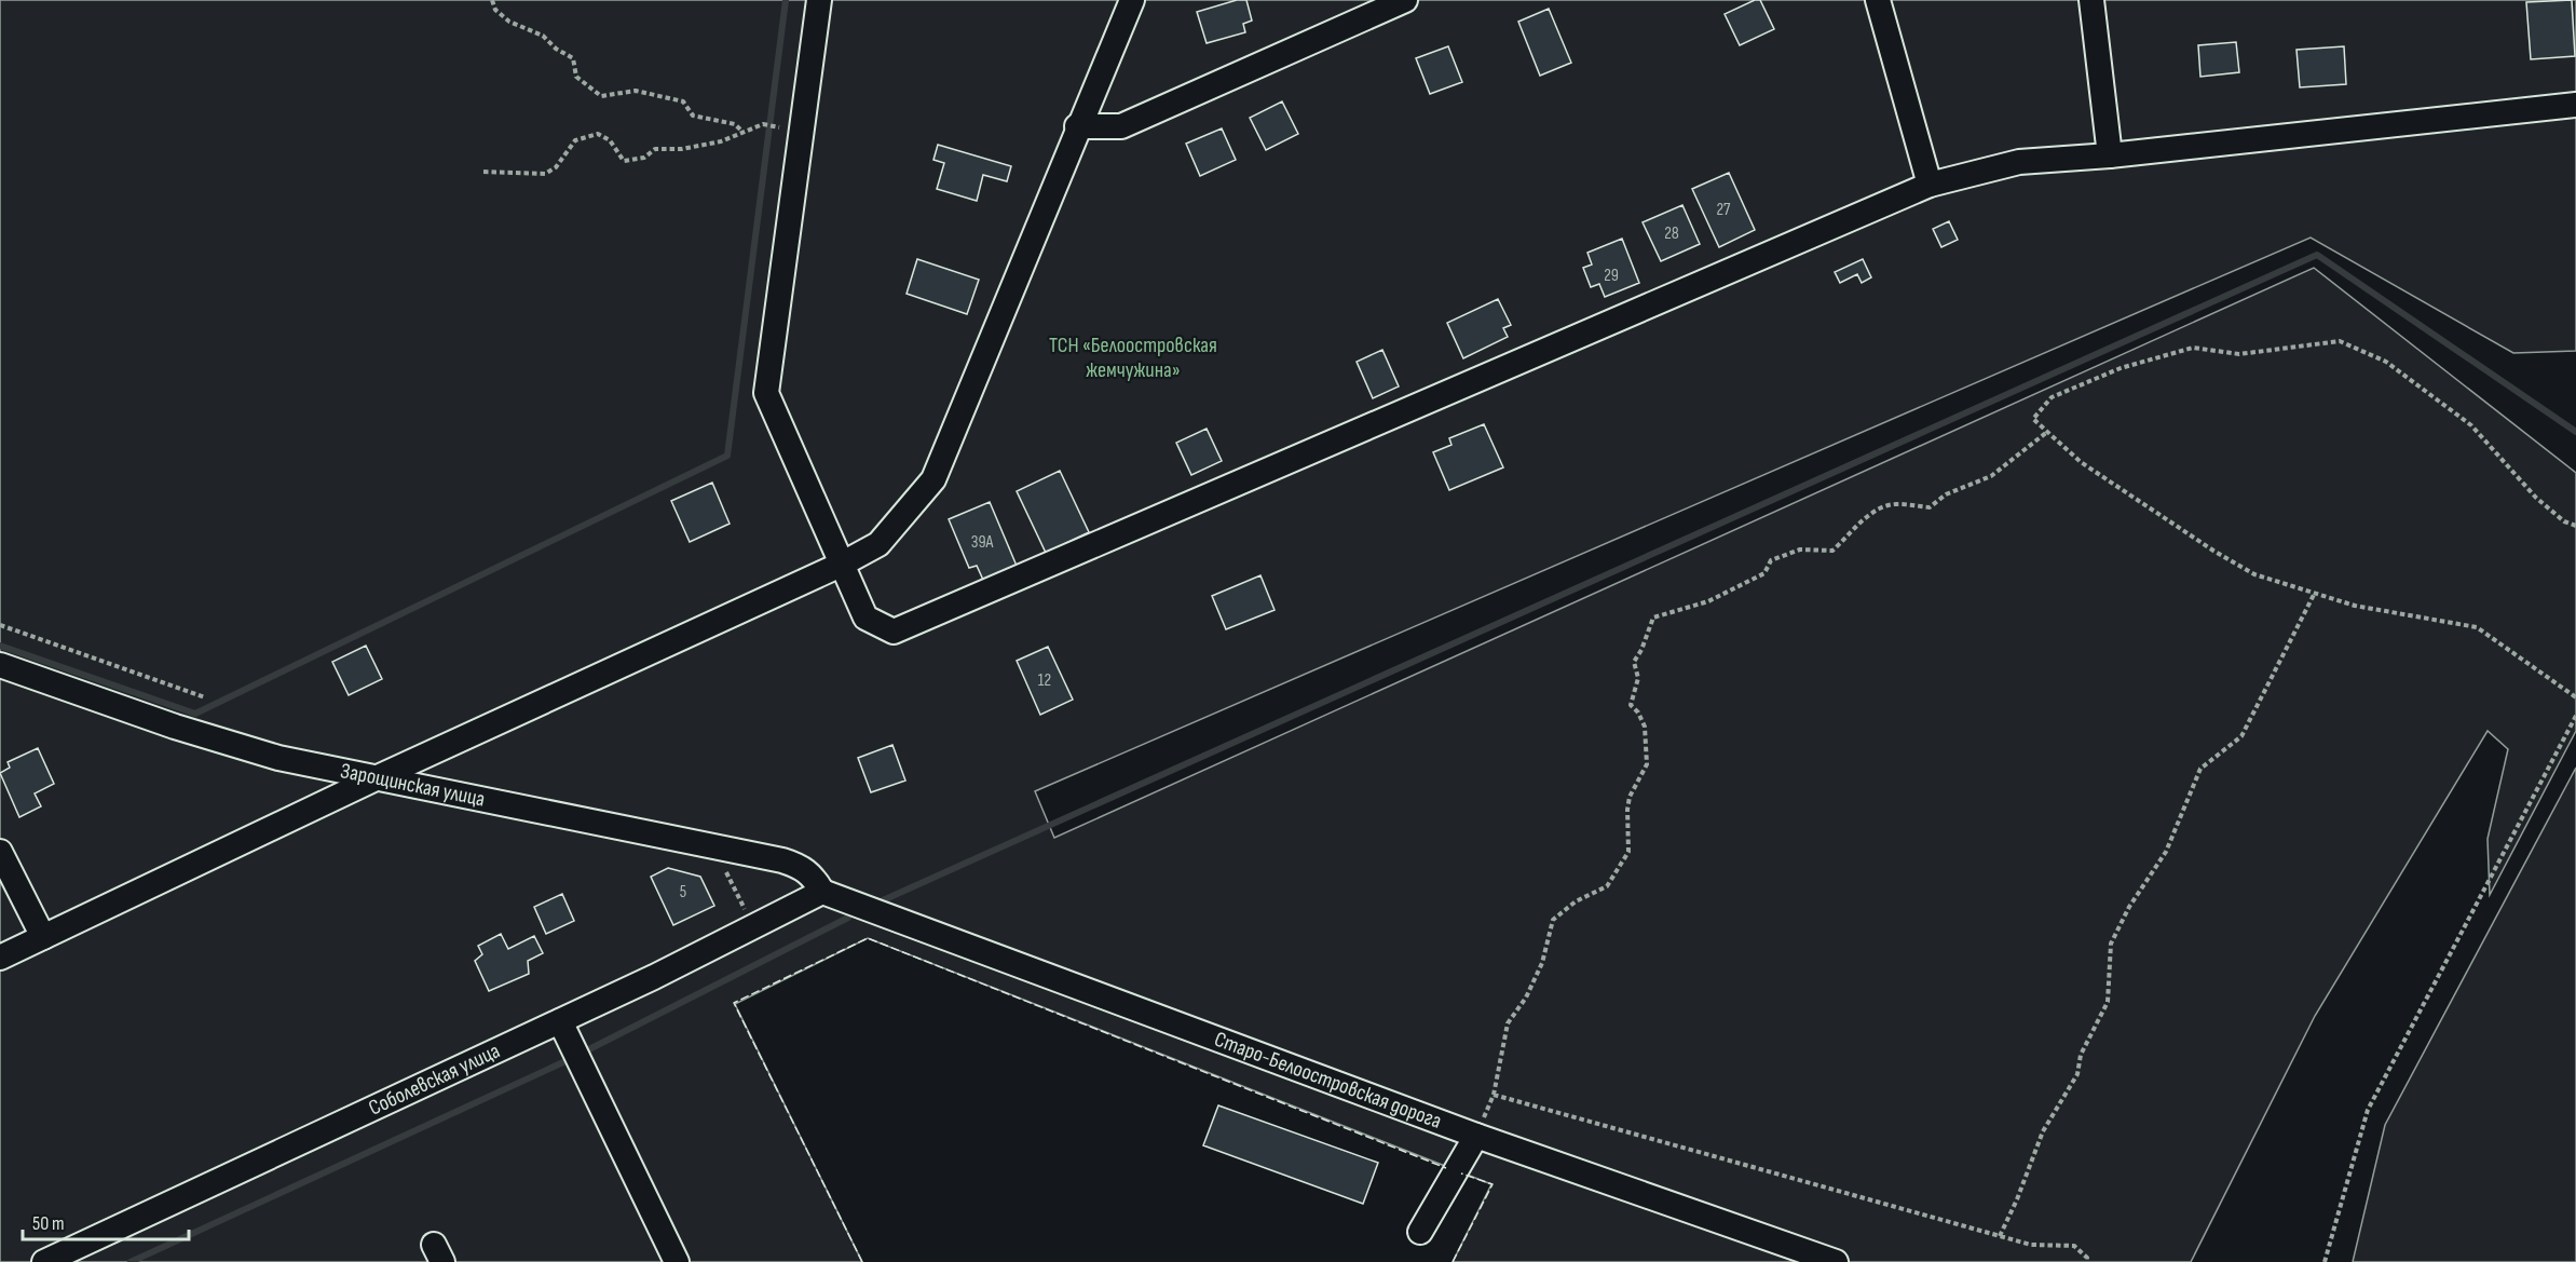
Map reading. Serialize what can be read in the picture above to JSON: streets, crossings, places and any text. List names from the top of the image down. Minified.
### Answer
{"streets":{"street":["Зарощинская улица","Соболевская улица","Старо-Белоостровская дорога"]},"crossings":[["Зарощинская улица","Соболевская улица"],["Зарощинская улица","Старо-Белоостровская дорога"],["Соболевская улица","Старо-Белоостровская дорога"]],"parks":["ТСН «Белоостровская жемчужина»"],"house_numbers":["27","28","29","39А","12","5"],"scale_bar":"50 m"}
